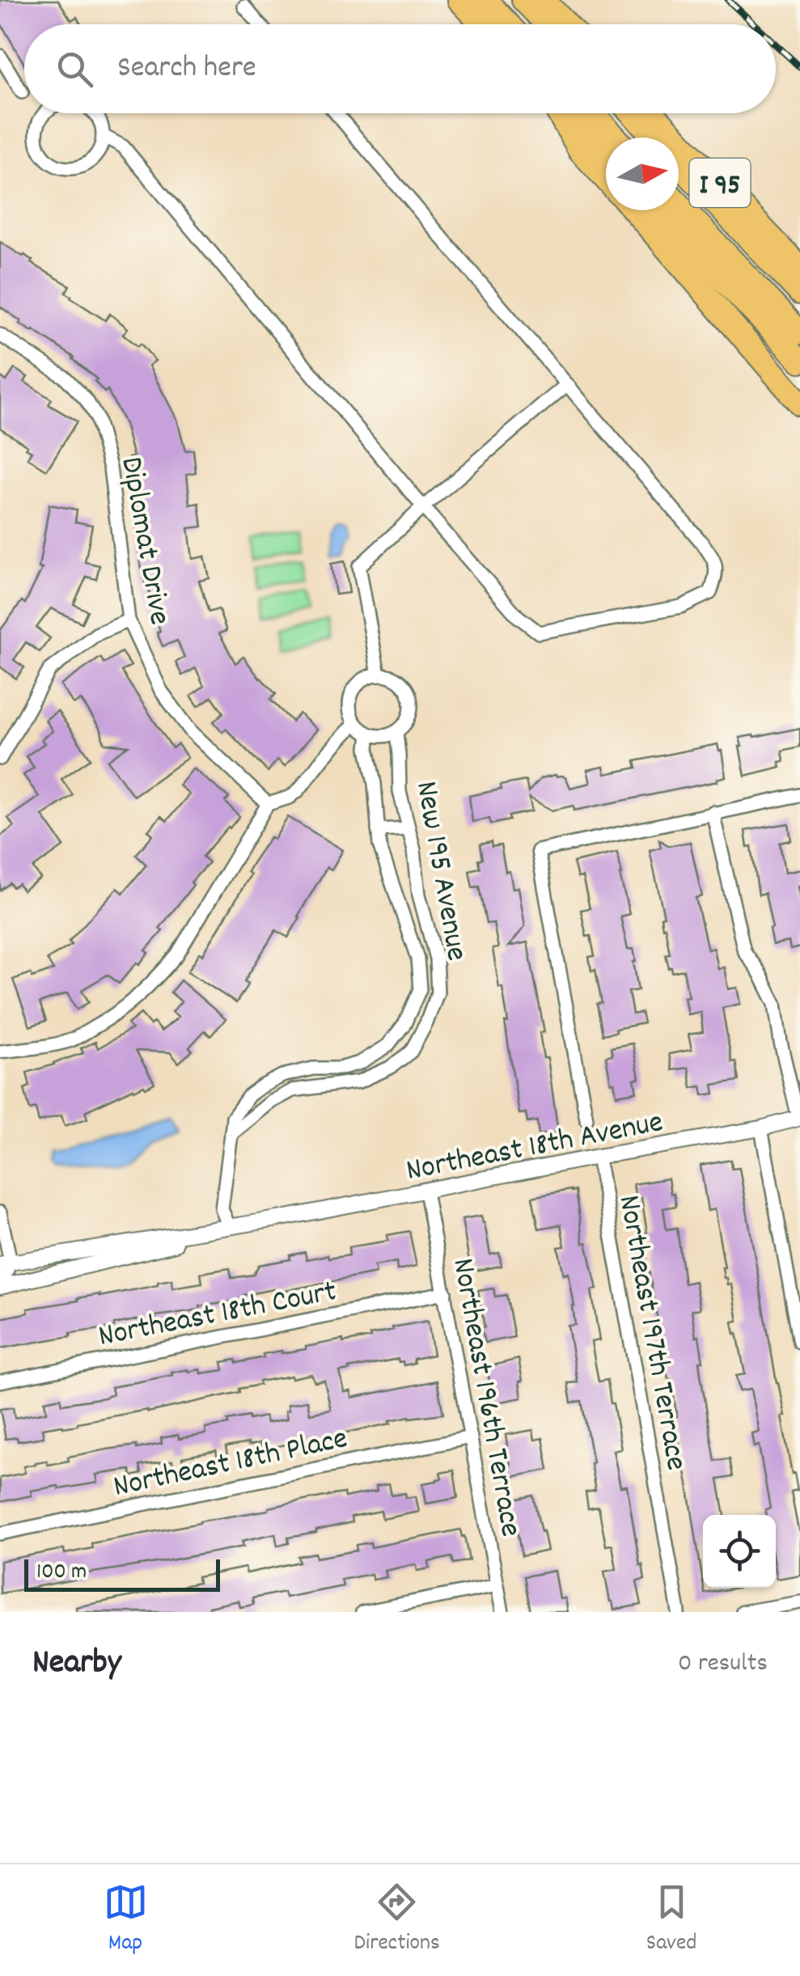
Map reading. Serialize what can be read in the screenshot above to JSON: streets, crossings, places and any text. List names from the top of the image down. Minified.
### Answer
{"streets":{"highway":["I 95"],"street":["Diplomat Drive","New 195 Avenue","Northeast 18th Avenue","Northeast 18th Court","Northeast 197th Terrace","Northeast 196th Terrace","Northeast 18th Place"]},"crossings":[["New 195 Avenue","Northeast 18th Avenue"],["Northeast 18th Avenue","Northeast 197th Terrace"],["Northeast 18th Avenue","Northeast 196th Terrace"],["Northeast 18th Court","Northeast 196th Terrace"],["Northeast 196th Terrace","Northeast 18th Place"]],"scale_bar":"100 m","north":"right","page":{"search":"Search here","scale":"100 m","heading":["Nearby","0 results"],"nav":["Map","Directions","Saved"]}}
